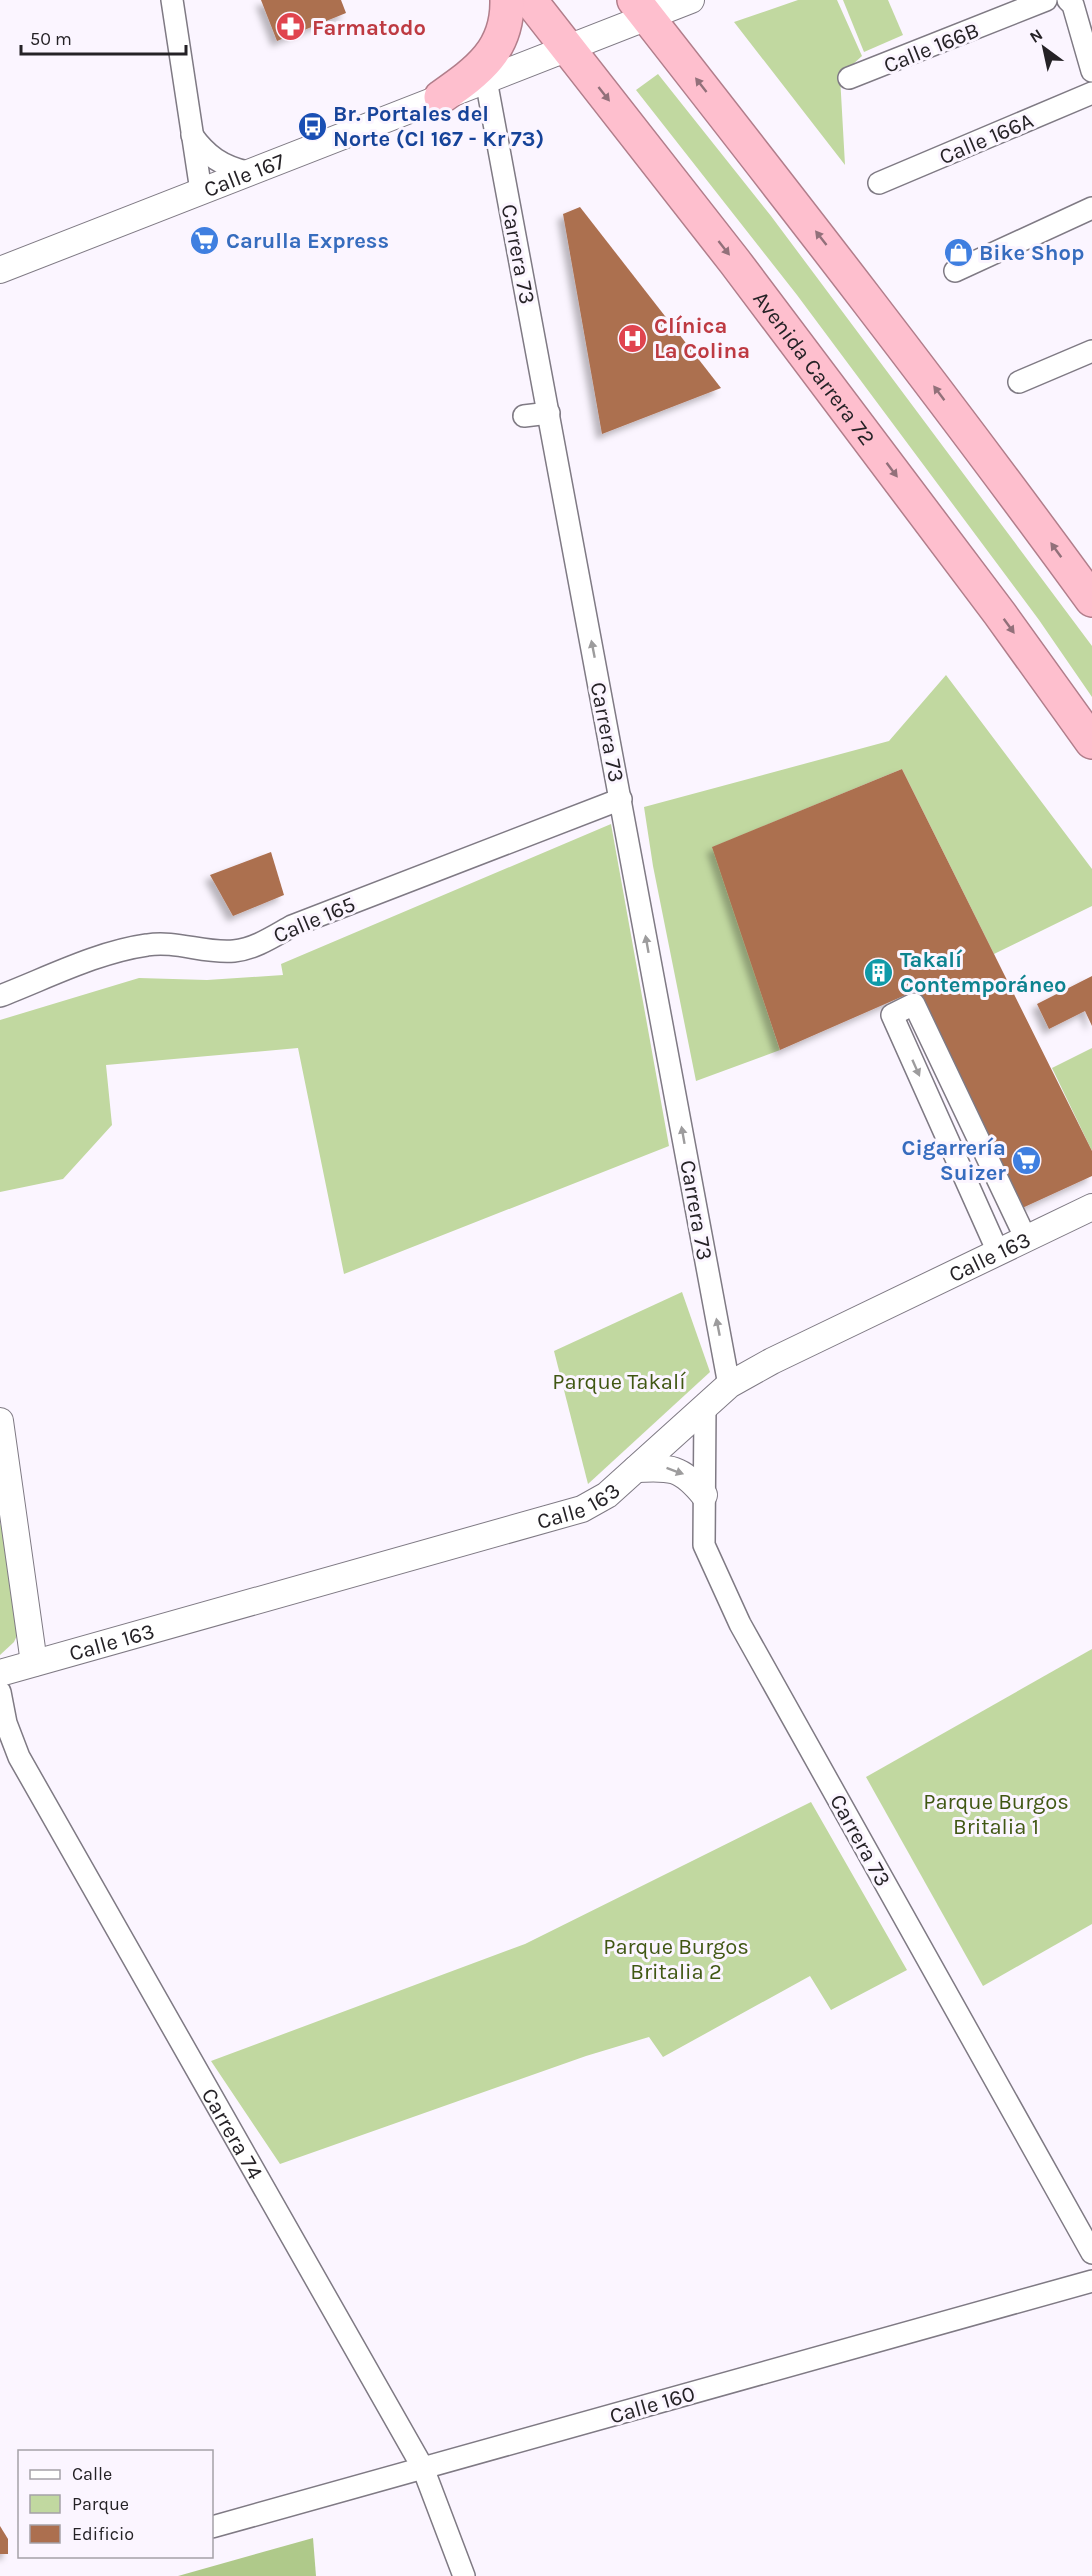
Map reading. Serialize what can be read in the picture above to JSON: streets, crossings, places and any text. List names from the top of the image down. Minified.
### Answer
{"streets":{"highway":["Avenida Carrera 72"],"street":["Calle 166B","Calle 166A","Calle 167","Carrera 73","Calle 165","Calle 163","Carrera 74","Calle 160"]},"crossings":[["Calle 167","Carrera 73"],["Calle 167","Avenida Carrera 72"],["Carrera 73","Calle 165"],["Carrera 73","Calle 163"],["Carrera 74","Calle 160"]],"one_way":["Carrera 73"],"parks":["Parque Takalí","Parque Burgos Britalia 1","Parque Burgos Britalia 2"],"places":{"pharmacy":["Farmatodo"],"bus stop":["Br. Portales del Norte (Cl 167 - Kr 73)"],"supermarket":["Carulla Express","Cigarrería Suizer"],"shop":["Bike Shop"],"hospital":["Clínica La Colina"],"building":["Takalí Contemporáneo"]},"legend":["Calle","Parque","Edificio"],"scale_bar":"50 m","north":"top left"}
